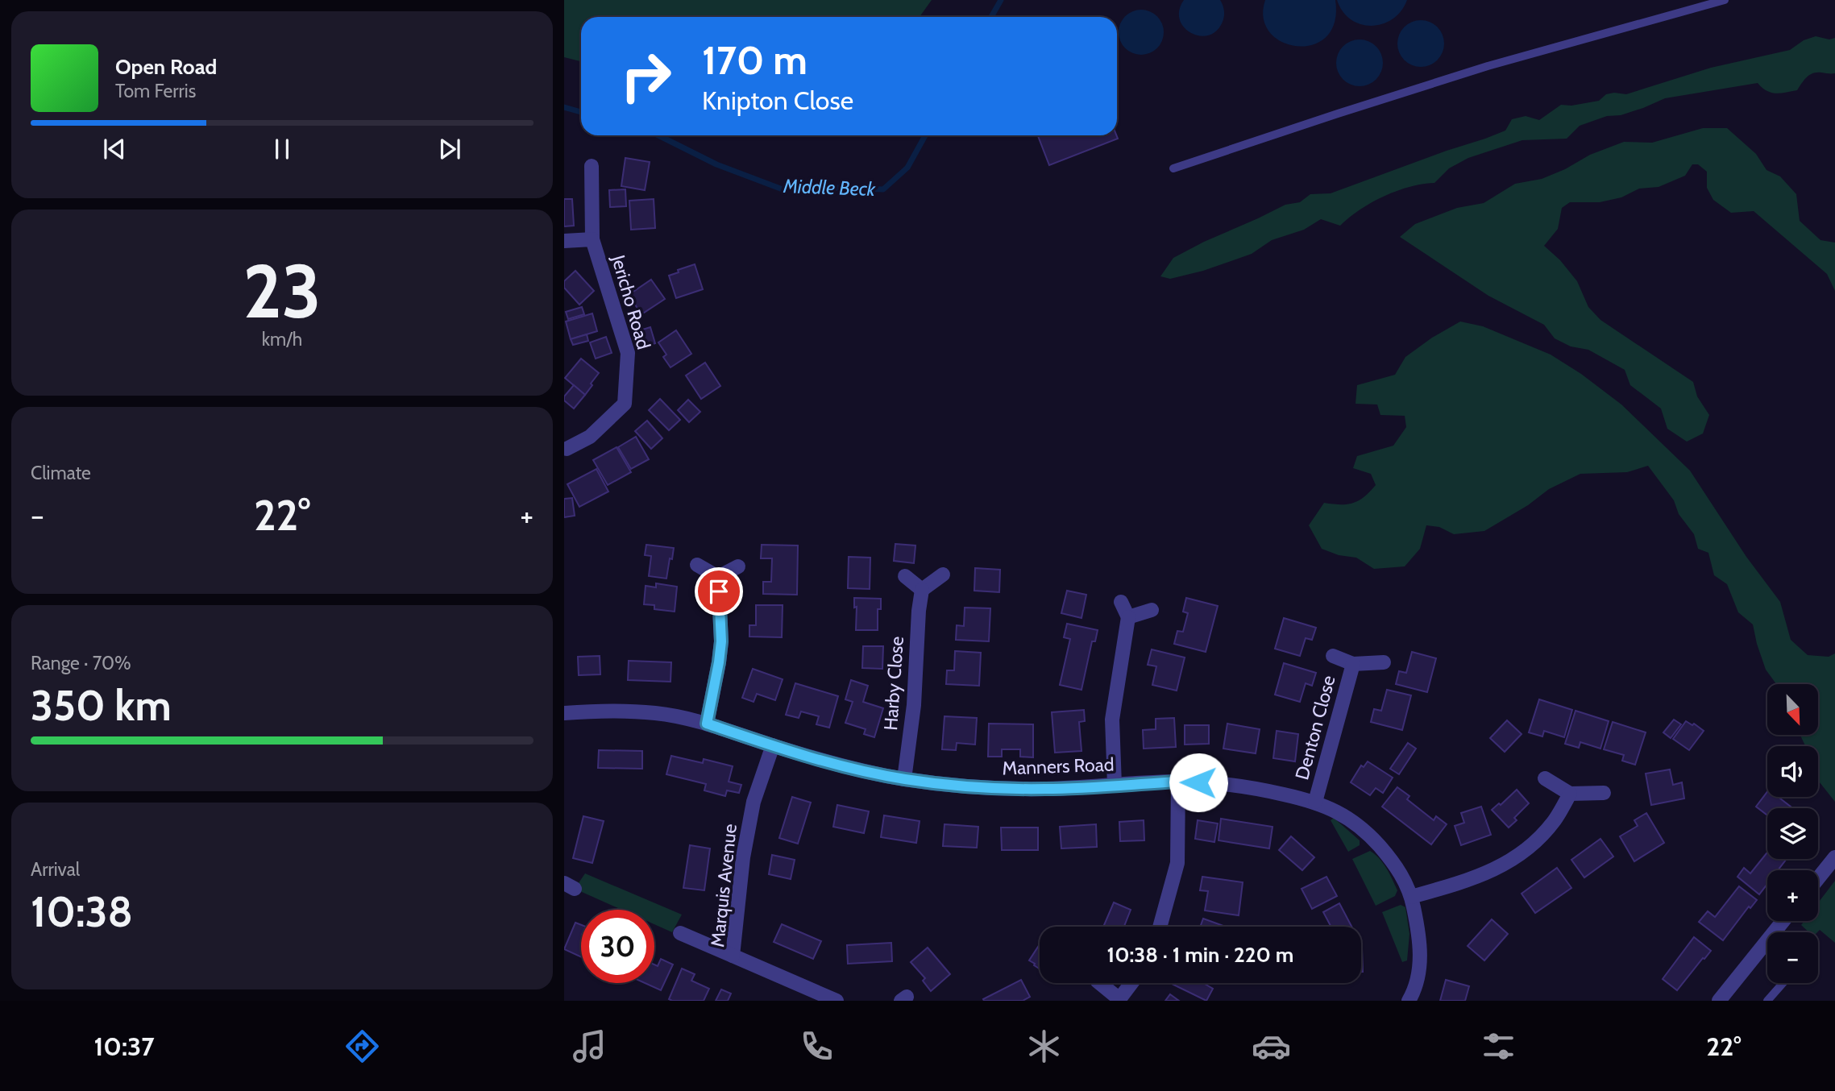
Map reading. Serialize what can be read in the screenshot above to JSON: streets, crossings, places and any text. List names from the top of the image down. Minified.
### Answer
{"streets":{"street":["Jericho Road","Harby Close","Denton Close","Manners Road","Marquis Avenue"]},"crossings":[["Harby Close","Manners Road"],["Denton Close","Manners Road"],["Manners Road","Marquis Avenue"]],"water":["Middle Beck"],"north":"bottom right","page":{"turn":["170 m","Knipton Close"],"song":["Open Road","Tom Ferris"],"tile":[["23","km/h"],"Climate",["Range · 70%","350 km"],["Arrival","10:38"]],"heat":["−","22°","+"],"map_buttons":["+","−"],"limit":"30","trip":"10:38 · 1 min · 220 m","tabs":["10:37","22°"]}}
